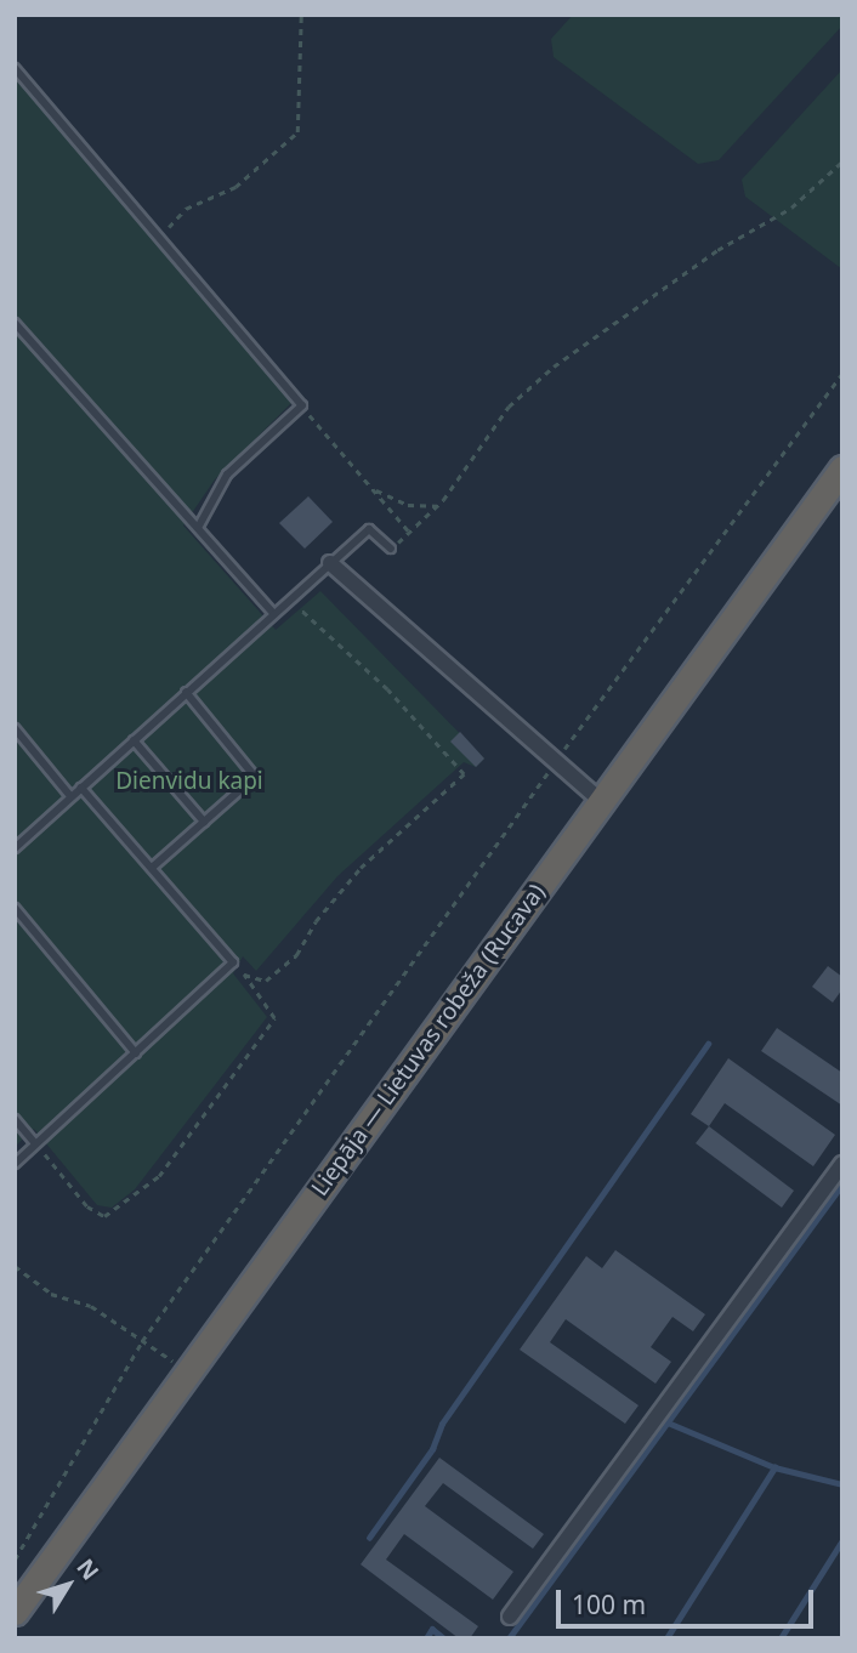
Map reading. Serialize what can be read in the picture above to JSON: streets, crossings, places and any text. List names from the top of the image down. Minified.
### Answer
{"streets":{"highway":["Liepāja — Lietuvas robeža (Rucava)"]},"parks":["Dienvidu kapi"],"scale_bar":"100 m","north":"top right"}
